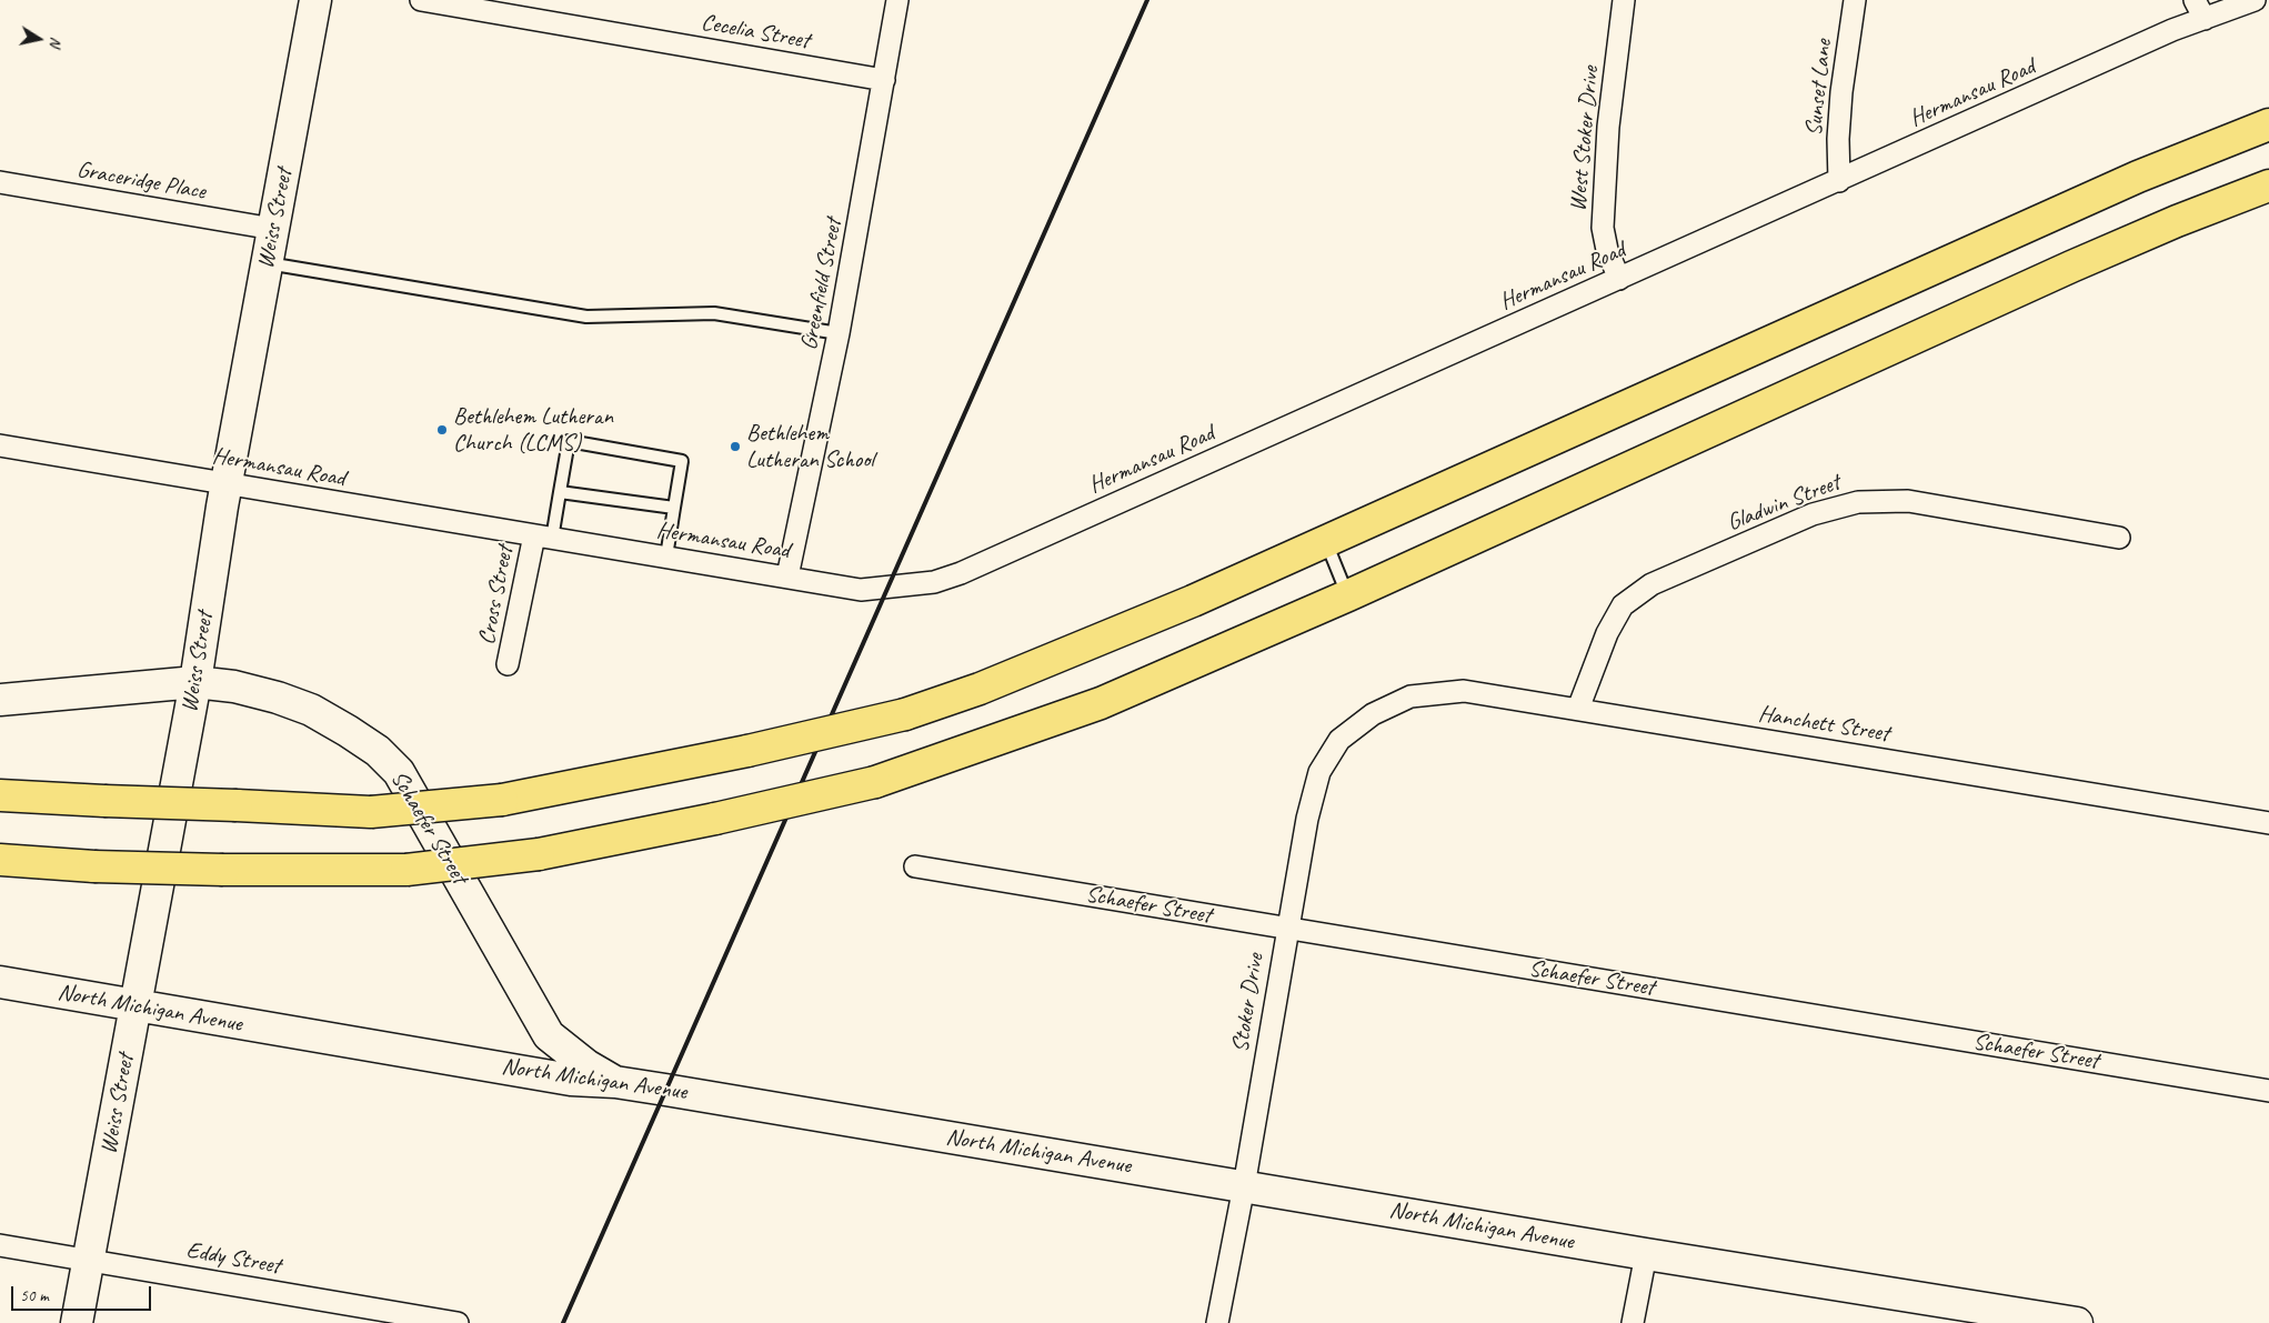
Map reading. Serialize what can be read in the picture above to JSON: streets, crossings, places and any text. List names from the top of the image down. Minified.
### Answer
{"streets":{"street":["Cecelia Street","Sunset Lane","Hermansau Road","West Stoker Drive","Graceridge Place","Weiss Street","Greenfield Street","Gladwin Street","Cross Street","Hanchett Street","Schaefer Street","Stoker Drive","North Michigan Avenue","Eddy Street"]},"crossings":[["Cecelia Street","Greenfield Street"],["Sunset Lane","Hermansau Road"],["Hermansau Road","West Stoker Drive"],["Hermansau Road","Weiss Street"],["Hermansau Road","Greenfield Street"],["Hermansau Road","Cross Street"],["Graceridge Place","Weiss Street"],["Weiss Street","Schaefer Street"],["Weiss Street","North Michigan Avenue"],["Weiss Street","Eddy Street"],["Gladwin Street","Hanchett Street"],["Hanchett Street","Stoker Drive"],["Schaefer Street","Stoker Drive"],["Schaefer Street","North Michigan Avenue"],["Stoker Drive","North Michigan Avenue"]],"places":["Bethlehem Lutheran Church (LCMS)","Bethlehem Lutheran School"],"scale_bar":"50 m","north":"right"}
